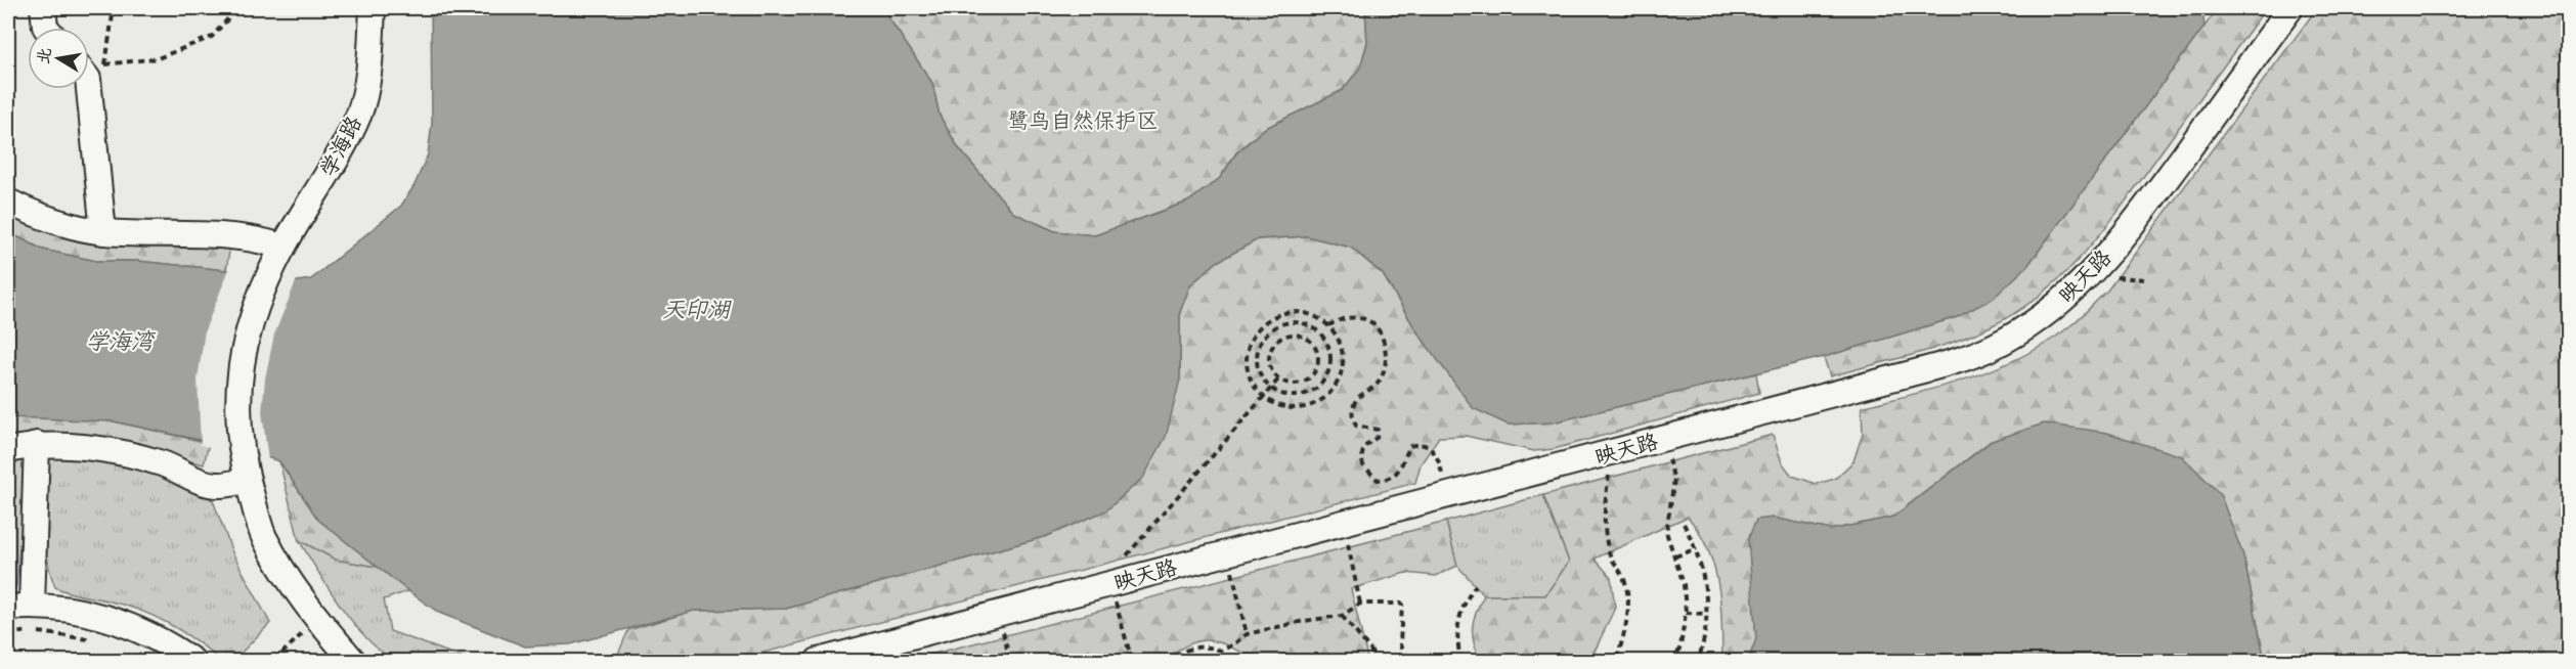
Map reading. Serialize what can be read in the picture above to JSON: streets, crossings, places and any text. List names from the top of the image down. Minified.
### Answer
{"streets":{"street":["学海路","映天路"]},"water":["天印湖","学海湾"],"parks":["鹭鸟自然保护区"],"north":"left"}
